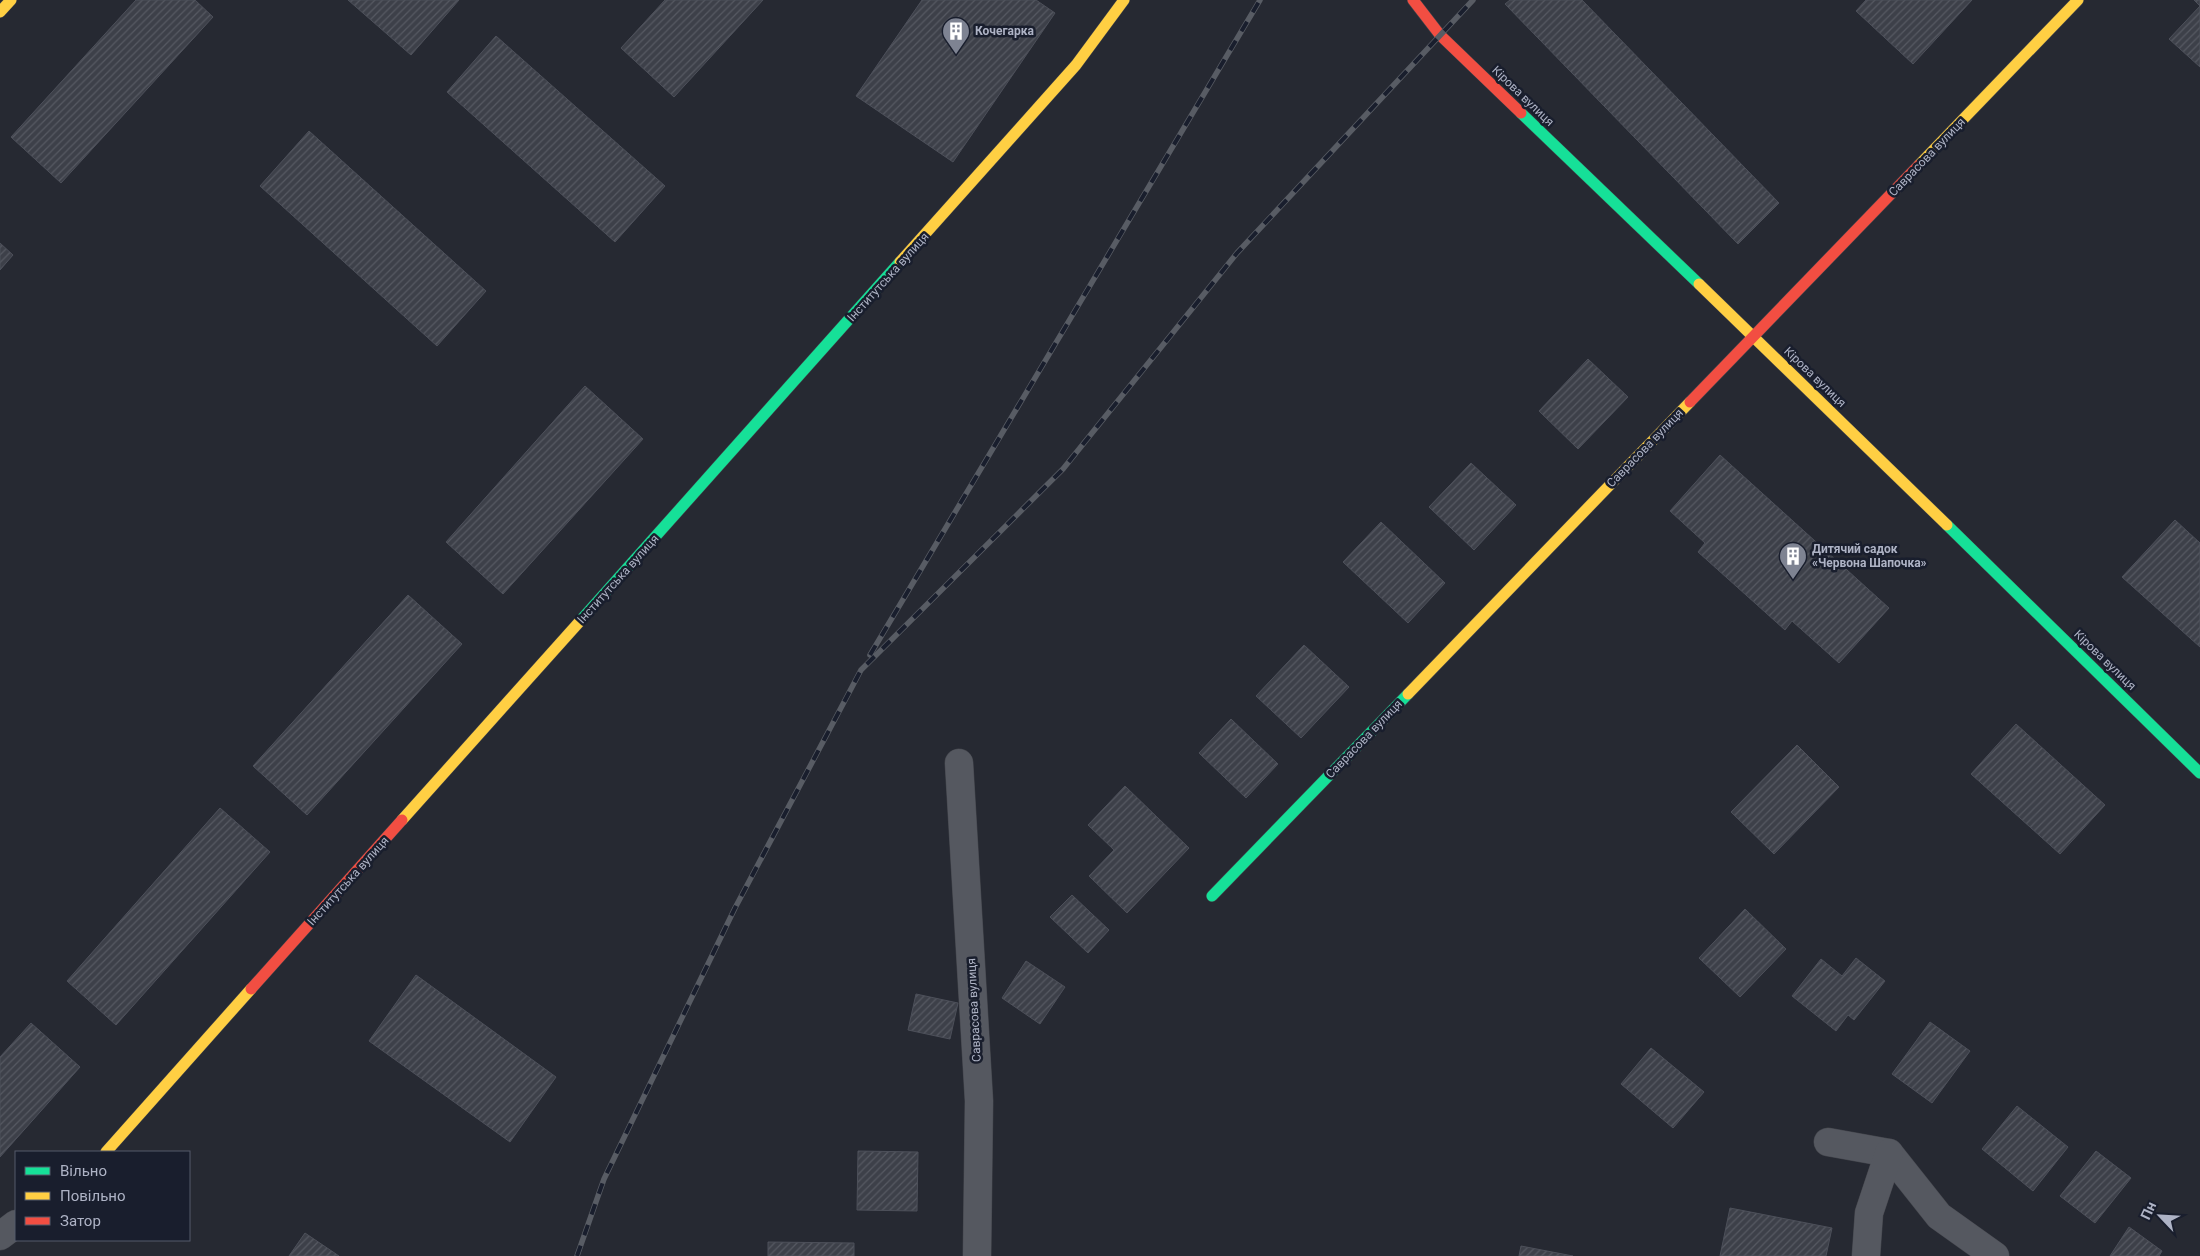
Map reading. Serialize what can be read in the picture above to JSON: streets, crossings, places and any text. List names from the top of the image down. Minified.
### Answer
{"streets":{"street":["Кірова вулиця","Саврасова вулиця","Інститутська вулиця"]},"crossings":[["Кірова вулиця","Саврасова вулиця"]],"places":{"building":["Кочегарка","Дитячий садок «Червона Шапочка»"]},"legend":["Вільно","Повільно","Затор"],"north":"top left"}
